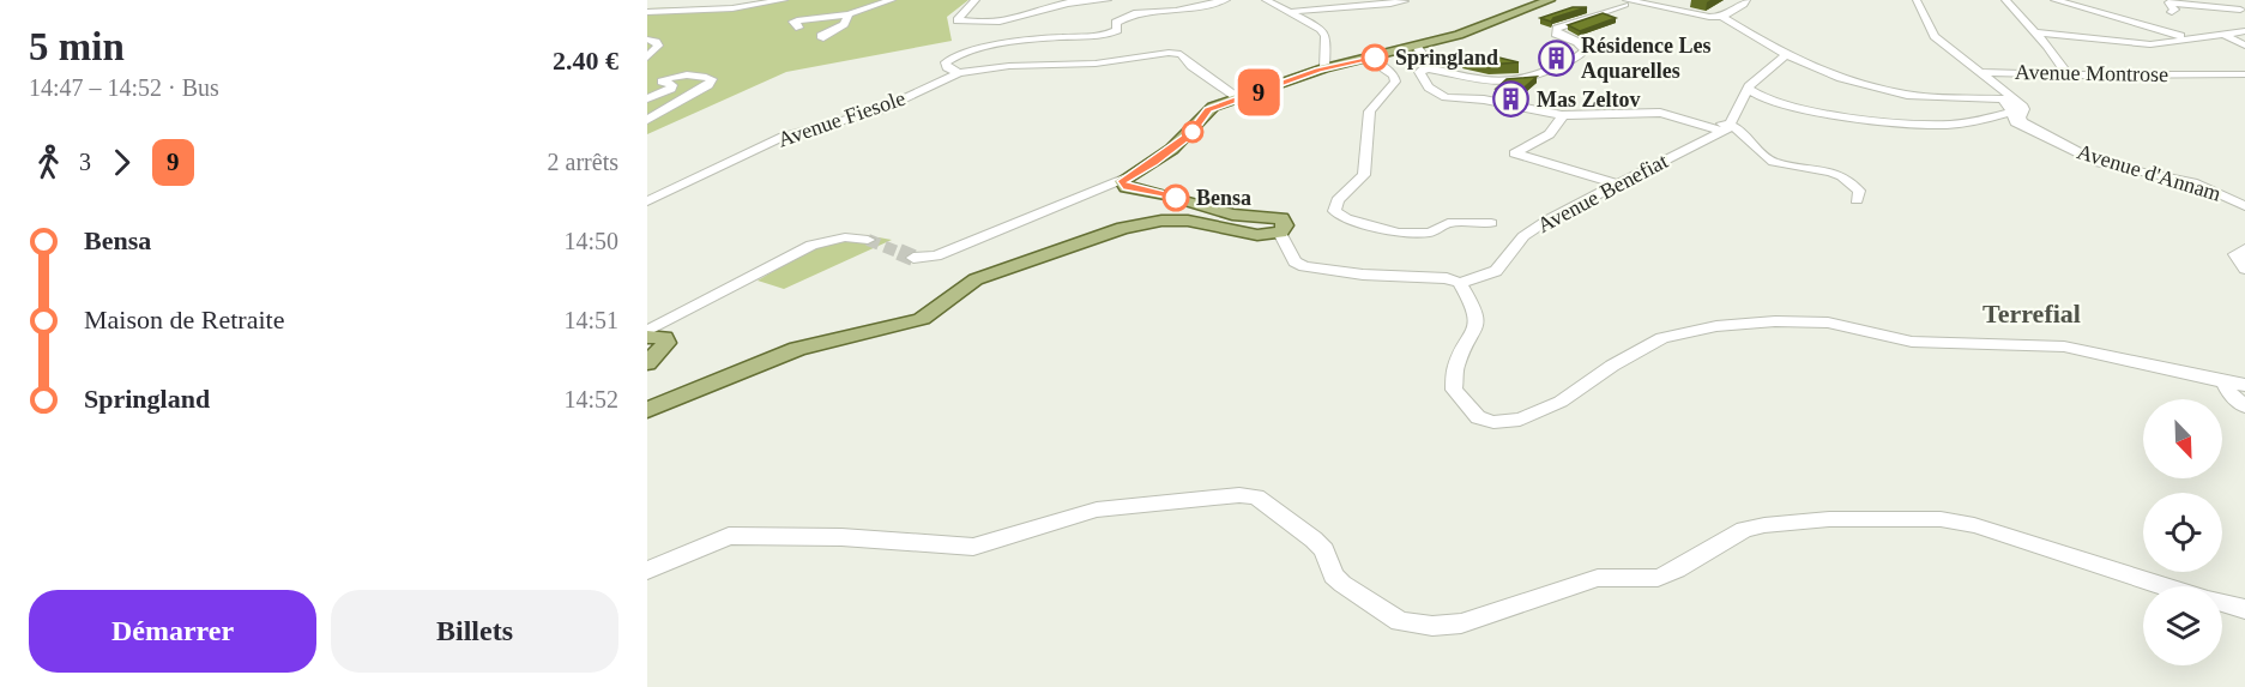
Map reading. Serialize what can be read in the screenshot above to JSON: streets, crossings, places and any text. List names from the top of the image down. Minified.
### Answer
{"streets":{"street":["Avenue Montrose","Avenue Fiesole","Avenue d'Annam","Avenue Benefiat"]},"crossings":[["Avenue Montrose","Avenue d'Annam"]],"districts":["Terrefial"],"places":{"other":["Springland","Bensa"],"building":["Résidence Les Aquarelles","Mas Zeltov"]},"lines":["bus line 9"],"north":"bottom right","page":{"heading":["5 min","14:47 – 14:52 · Bus","2.40 €"],"on_map":"9","legs":["3","9","2 arrêts"],"list":[{"name":"Bensa","value":"14:50"},{"name":"Maison de Retraite","value":"14:51"},{"name":"Springland","value":"14:52"}],"buttons":["Démarrer","Billets"]}}
